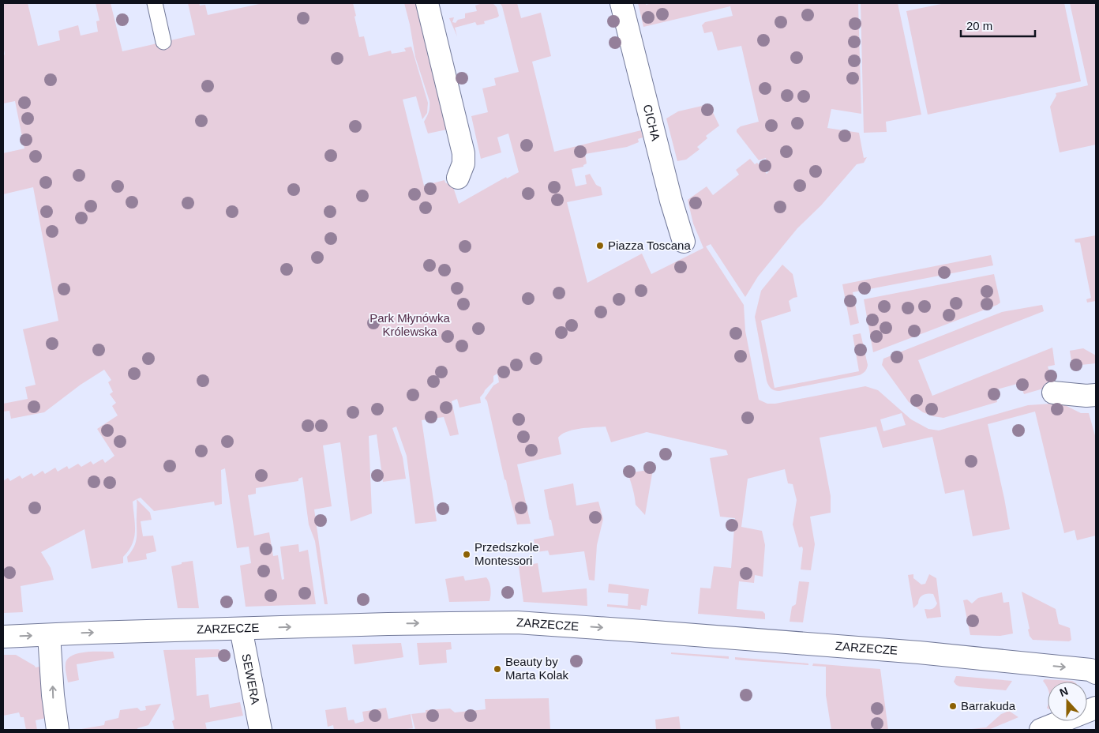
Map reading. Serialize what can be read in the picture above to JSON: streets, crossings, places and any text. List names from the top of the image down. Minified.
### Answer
{"streets":{"street":["CICHA","ZARZECZE","SEWERA"]},"crossings":[["ZARZECZE","SEWERA"]],"one_way":["ZARZECZE"],"parks":["Park Młynówka Królewska"],"places":["Piazza Toscana","Przedszkole Montessori","Beauty by Marta Kolak","Barrakuda"],"scale_bar":"20 m","north":"top"}
